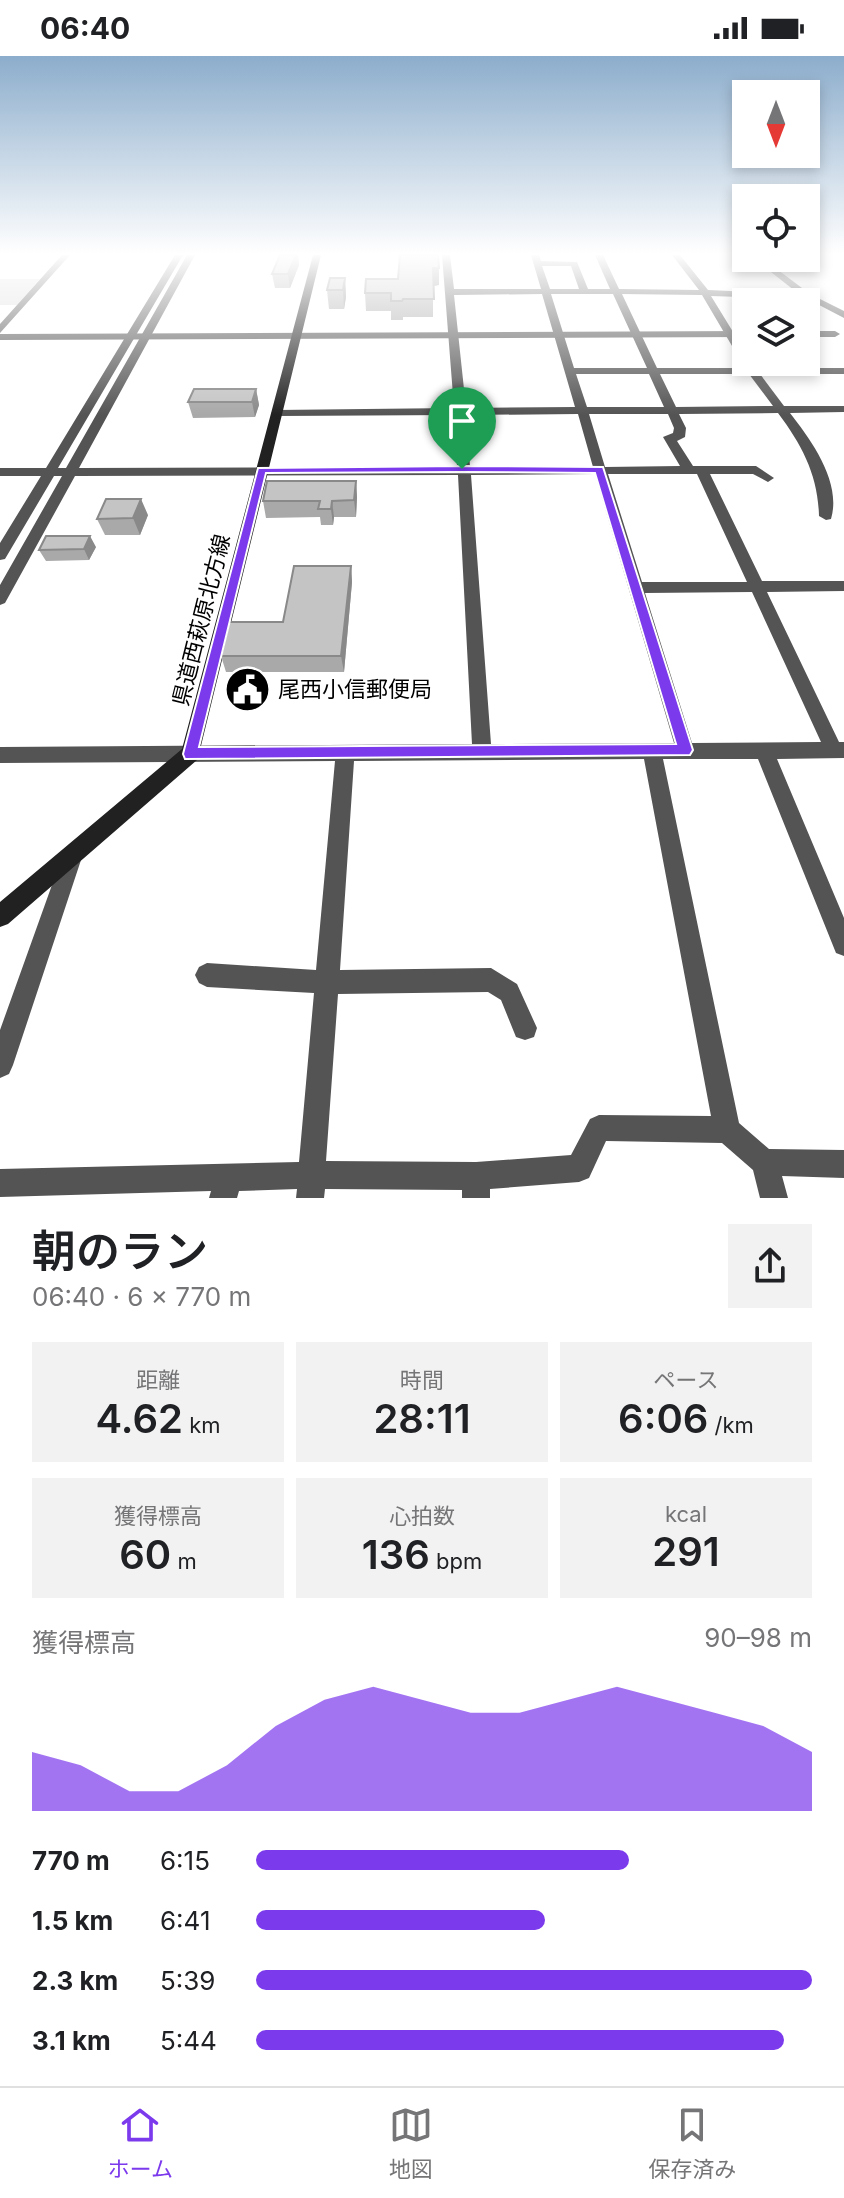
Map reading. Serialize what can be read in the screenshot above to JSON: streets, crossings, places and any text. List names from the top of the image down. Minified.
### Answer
{"streets":{"main road":["県道西萩原北方線"]},"places":{"public building":["尾西小信郵便局"]},"north":"bottom","page":{"status":"06:40","heading":["朝のラン","06:40 · 6 × 770 m"],"stats":[["距離","4.62 km"],["時間","28:11"],["ペース","6:06 /km"],["獲得標高","60 m"],["心拍数","136 bpm"],["kcal","291"]],"chart":["獲得標高","90–98 m"],"list":[{"name":"770 m","note":"6:15"},{"name":"1.5 km","note":"6:41"},{"name":"2.3 km","note":"5:39"},{"name":"3.1 km","note":"5:44"}],"tabs":["ホーム","地図","保存済み"]}}
